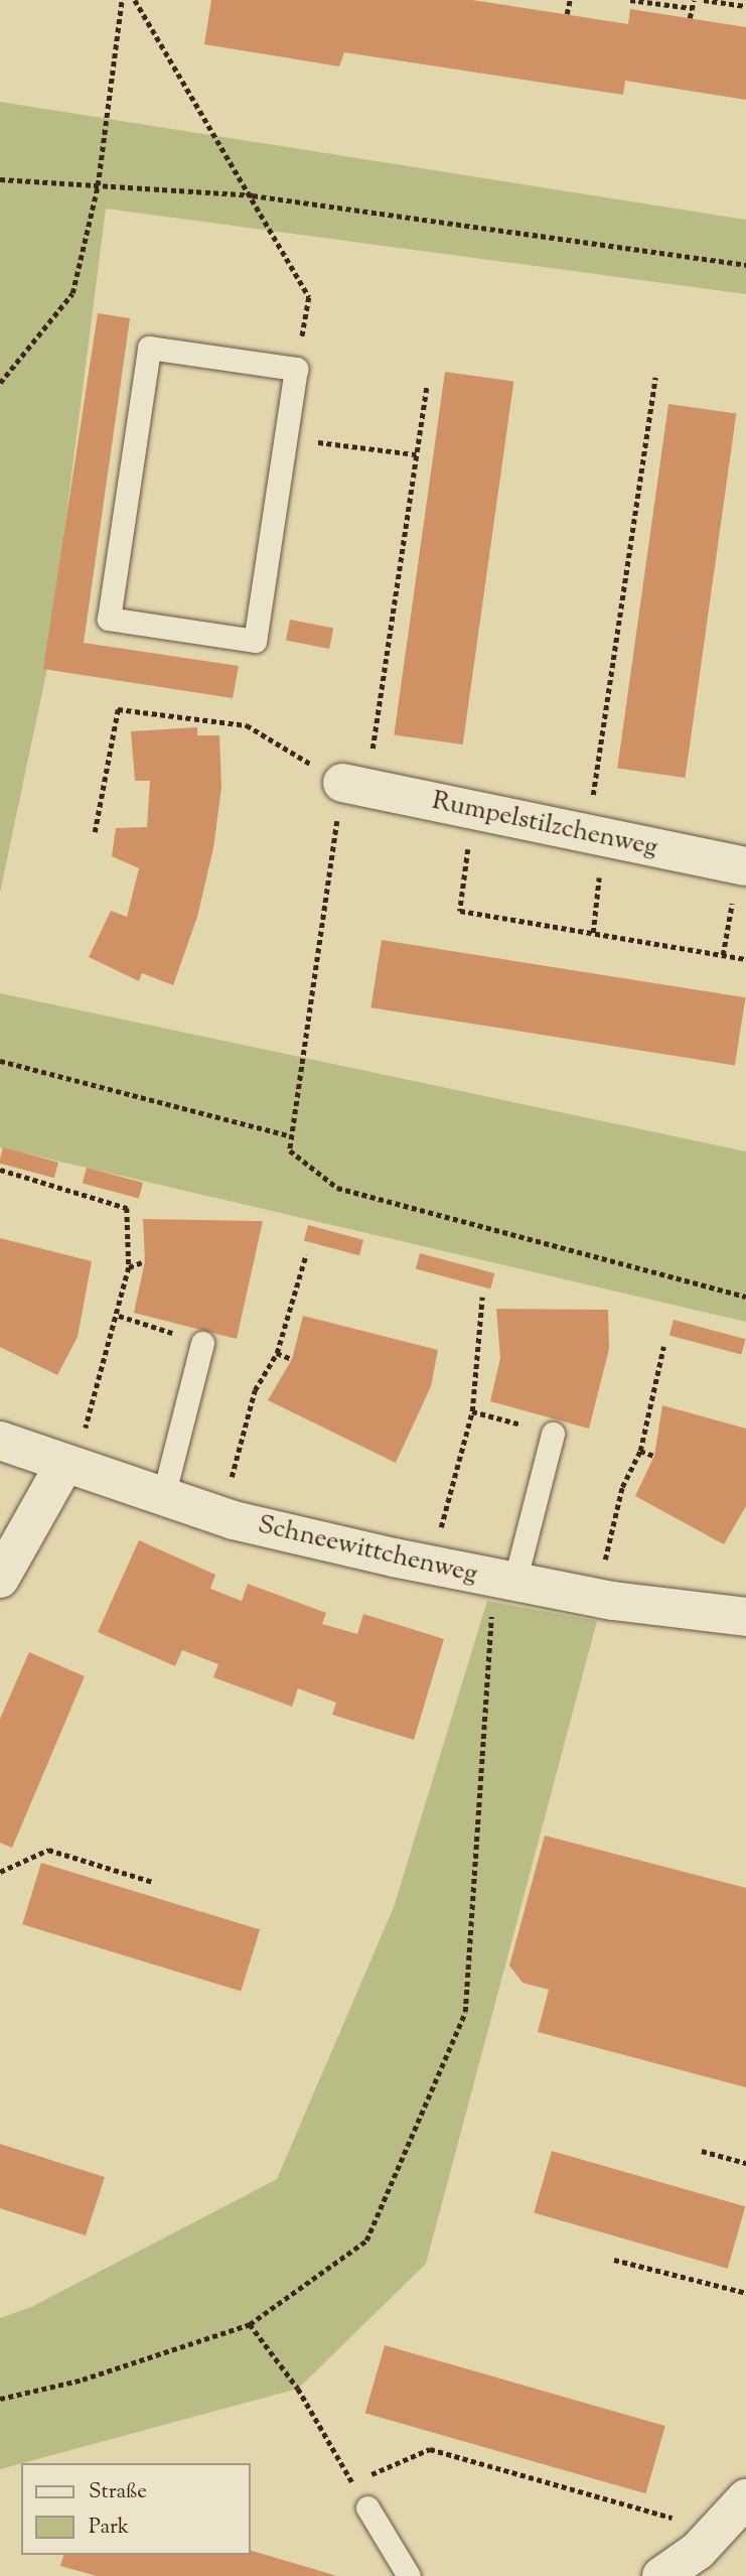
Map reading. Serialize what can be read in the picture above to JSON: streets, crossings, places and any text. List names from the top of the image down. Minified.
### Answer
{"streets":{"street":["Rumpelstilzchenweg","Schneewittchenweg"]},"legend":["Straße","Park"]}
